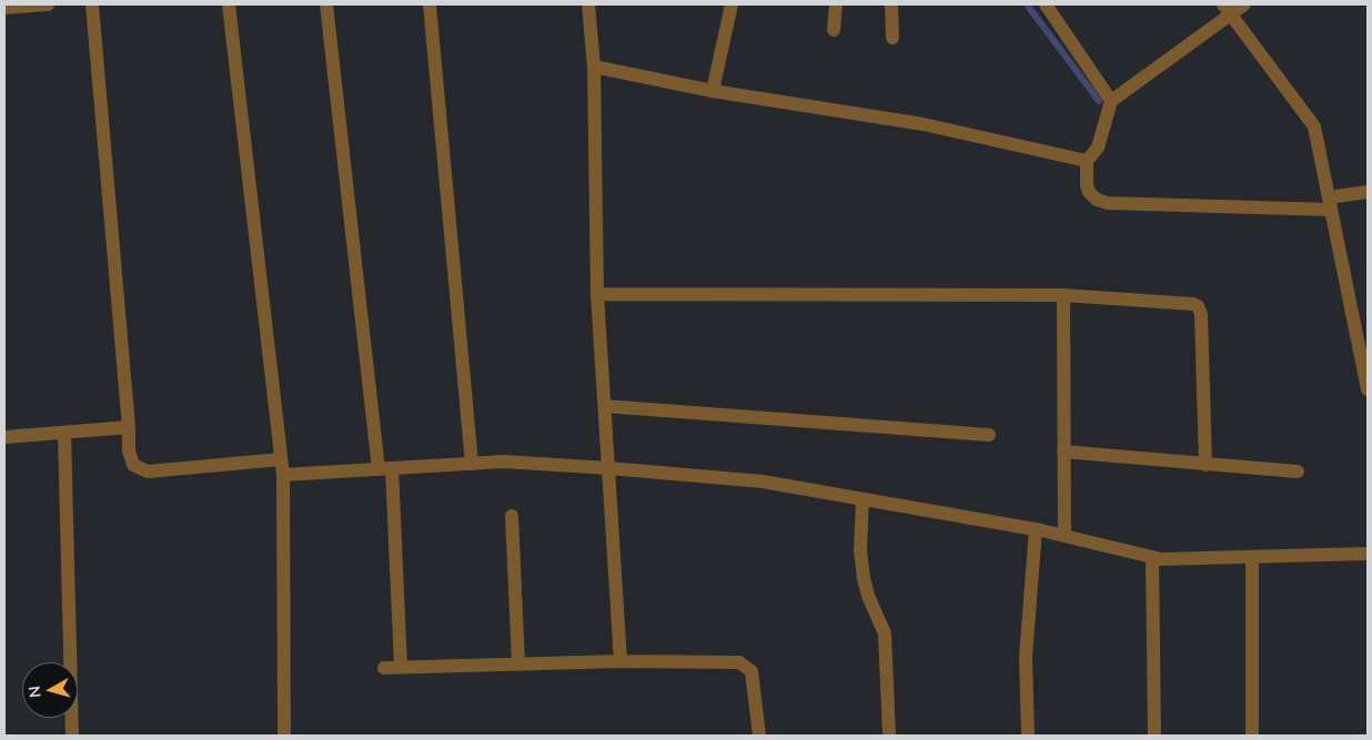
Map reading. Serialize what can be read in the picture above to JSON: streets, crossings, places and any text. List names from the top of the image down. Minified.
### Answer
{"north":"left"}
